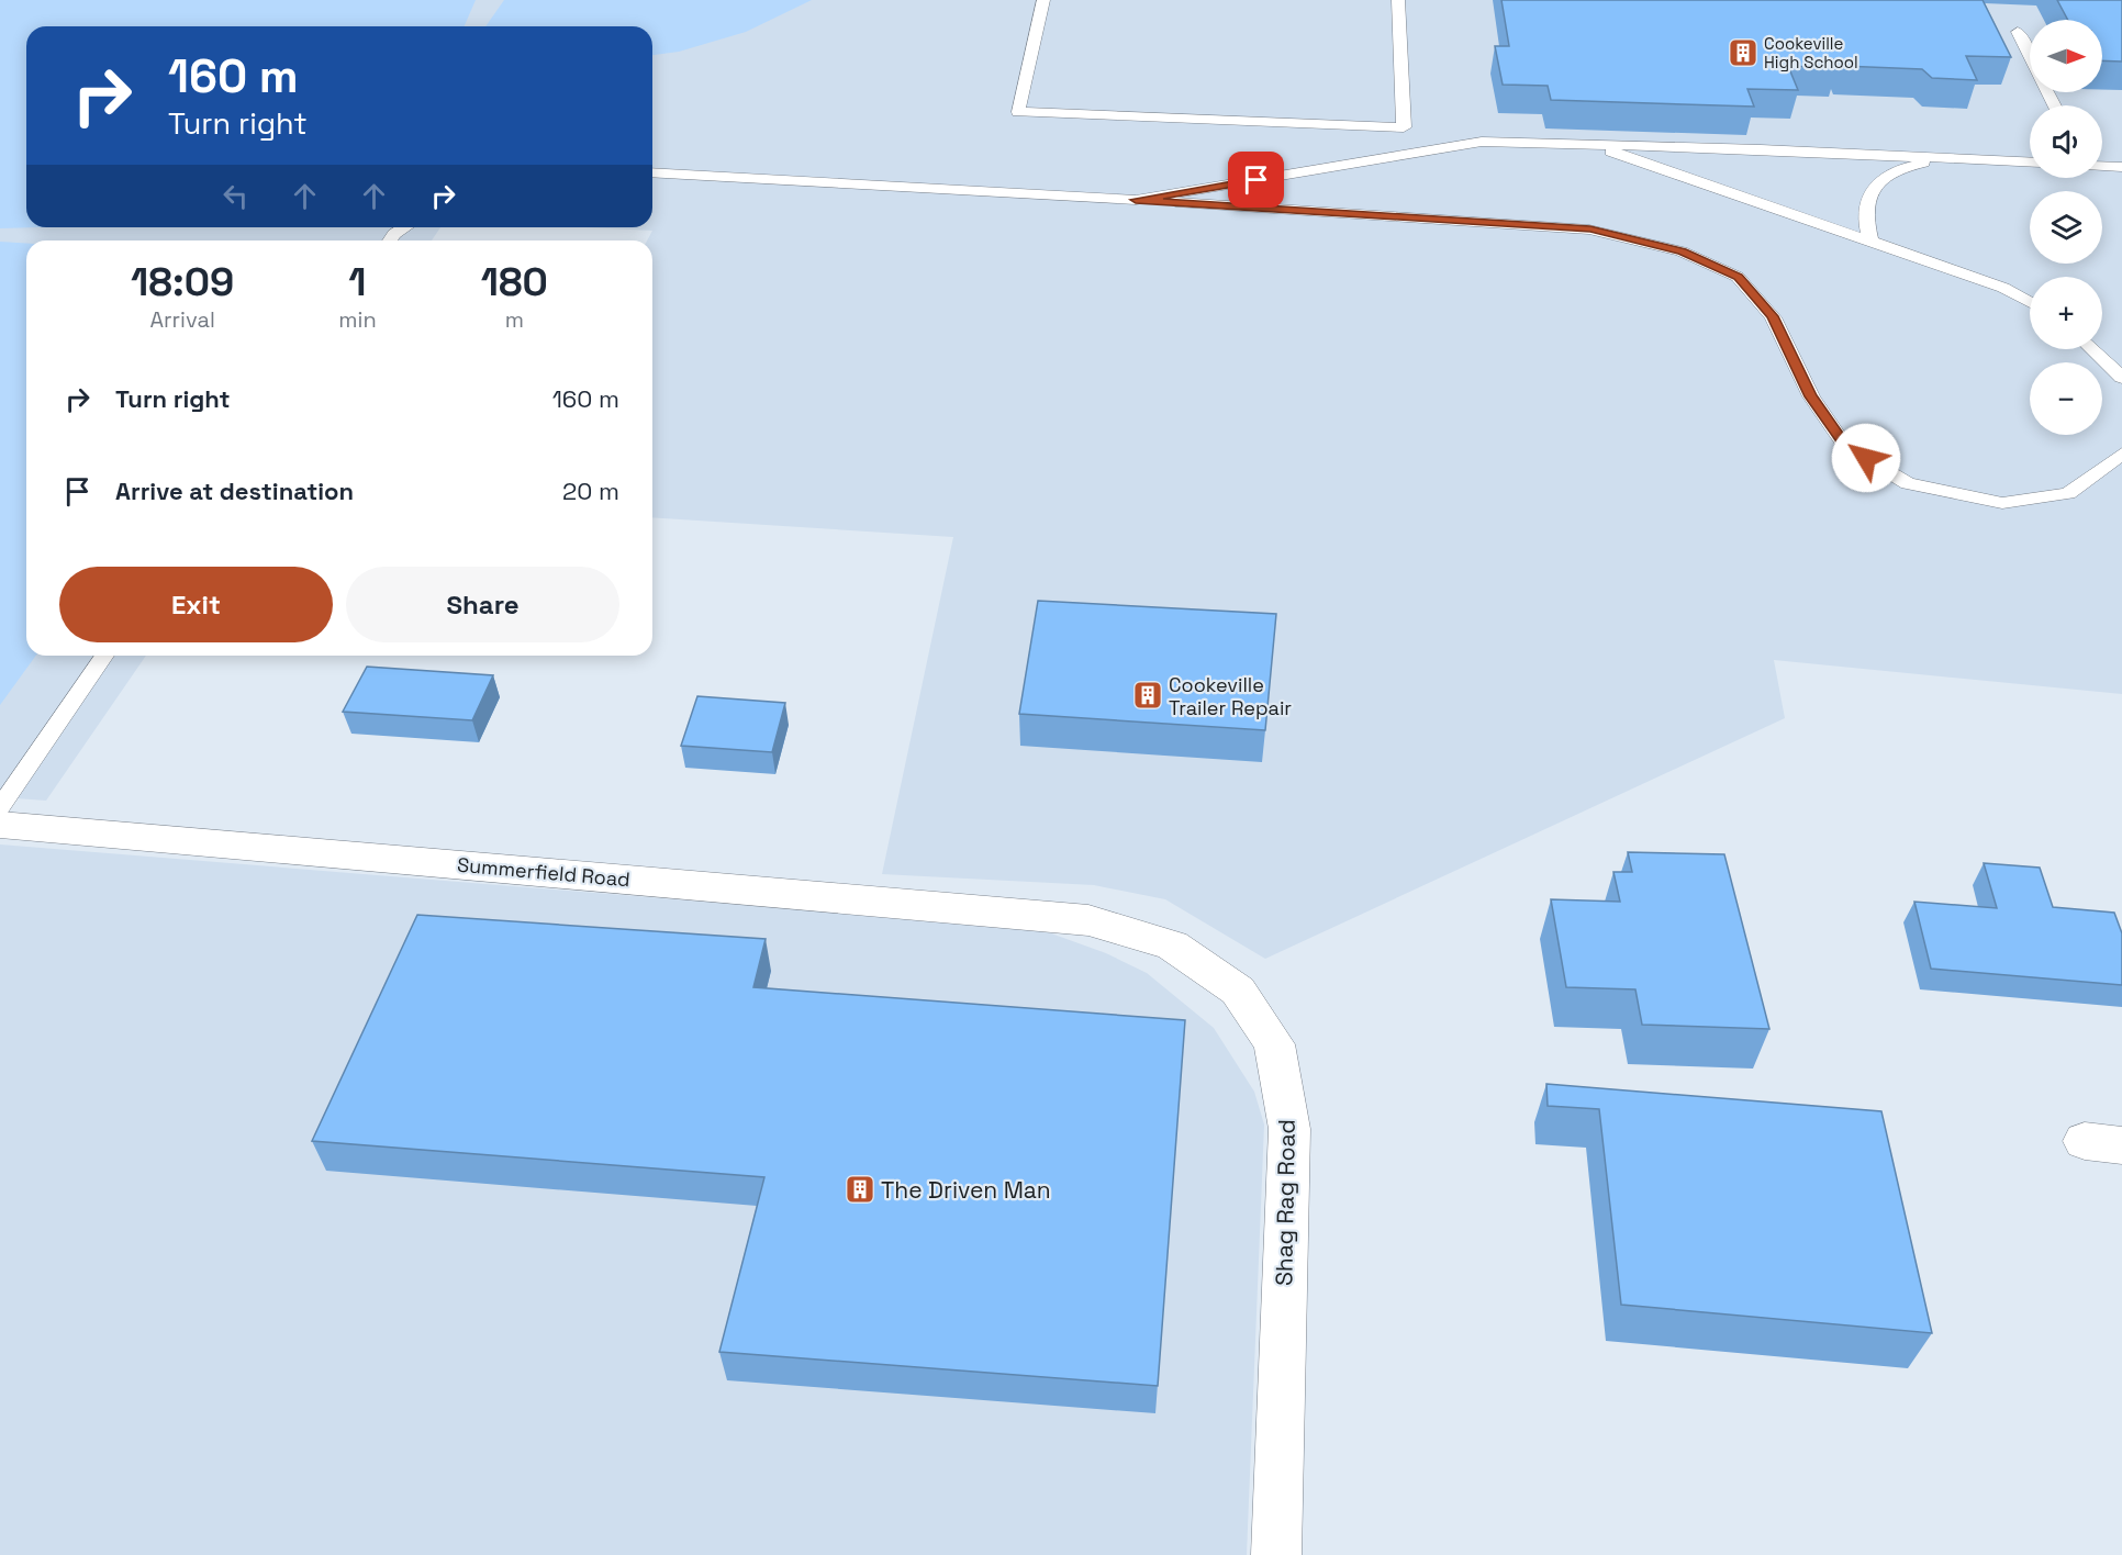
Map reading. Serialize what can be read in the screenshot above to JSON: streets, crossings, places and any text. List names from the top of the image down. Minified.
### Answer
{"streets":{"street":["Summerfield Road","Shag Rag Road"]},"crossings":[["Summerfield Road","Shag Rag Road"]],"places":{"building":["Cookeville High School","Cookeville Trailer Repair","The Driven Man"]},"north":"right","page":{"map_buttons":["+","−"],"turn":["160 m","Turn right"],"eta":["18:09","Arrival","1","min","180","m"],"list":[{"name":"Turn right","value":"160 m"},{"name":"Arrive at destination","value":"20 m"}],"buttons":["Exit","Share"]}}
